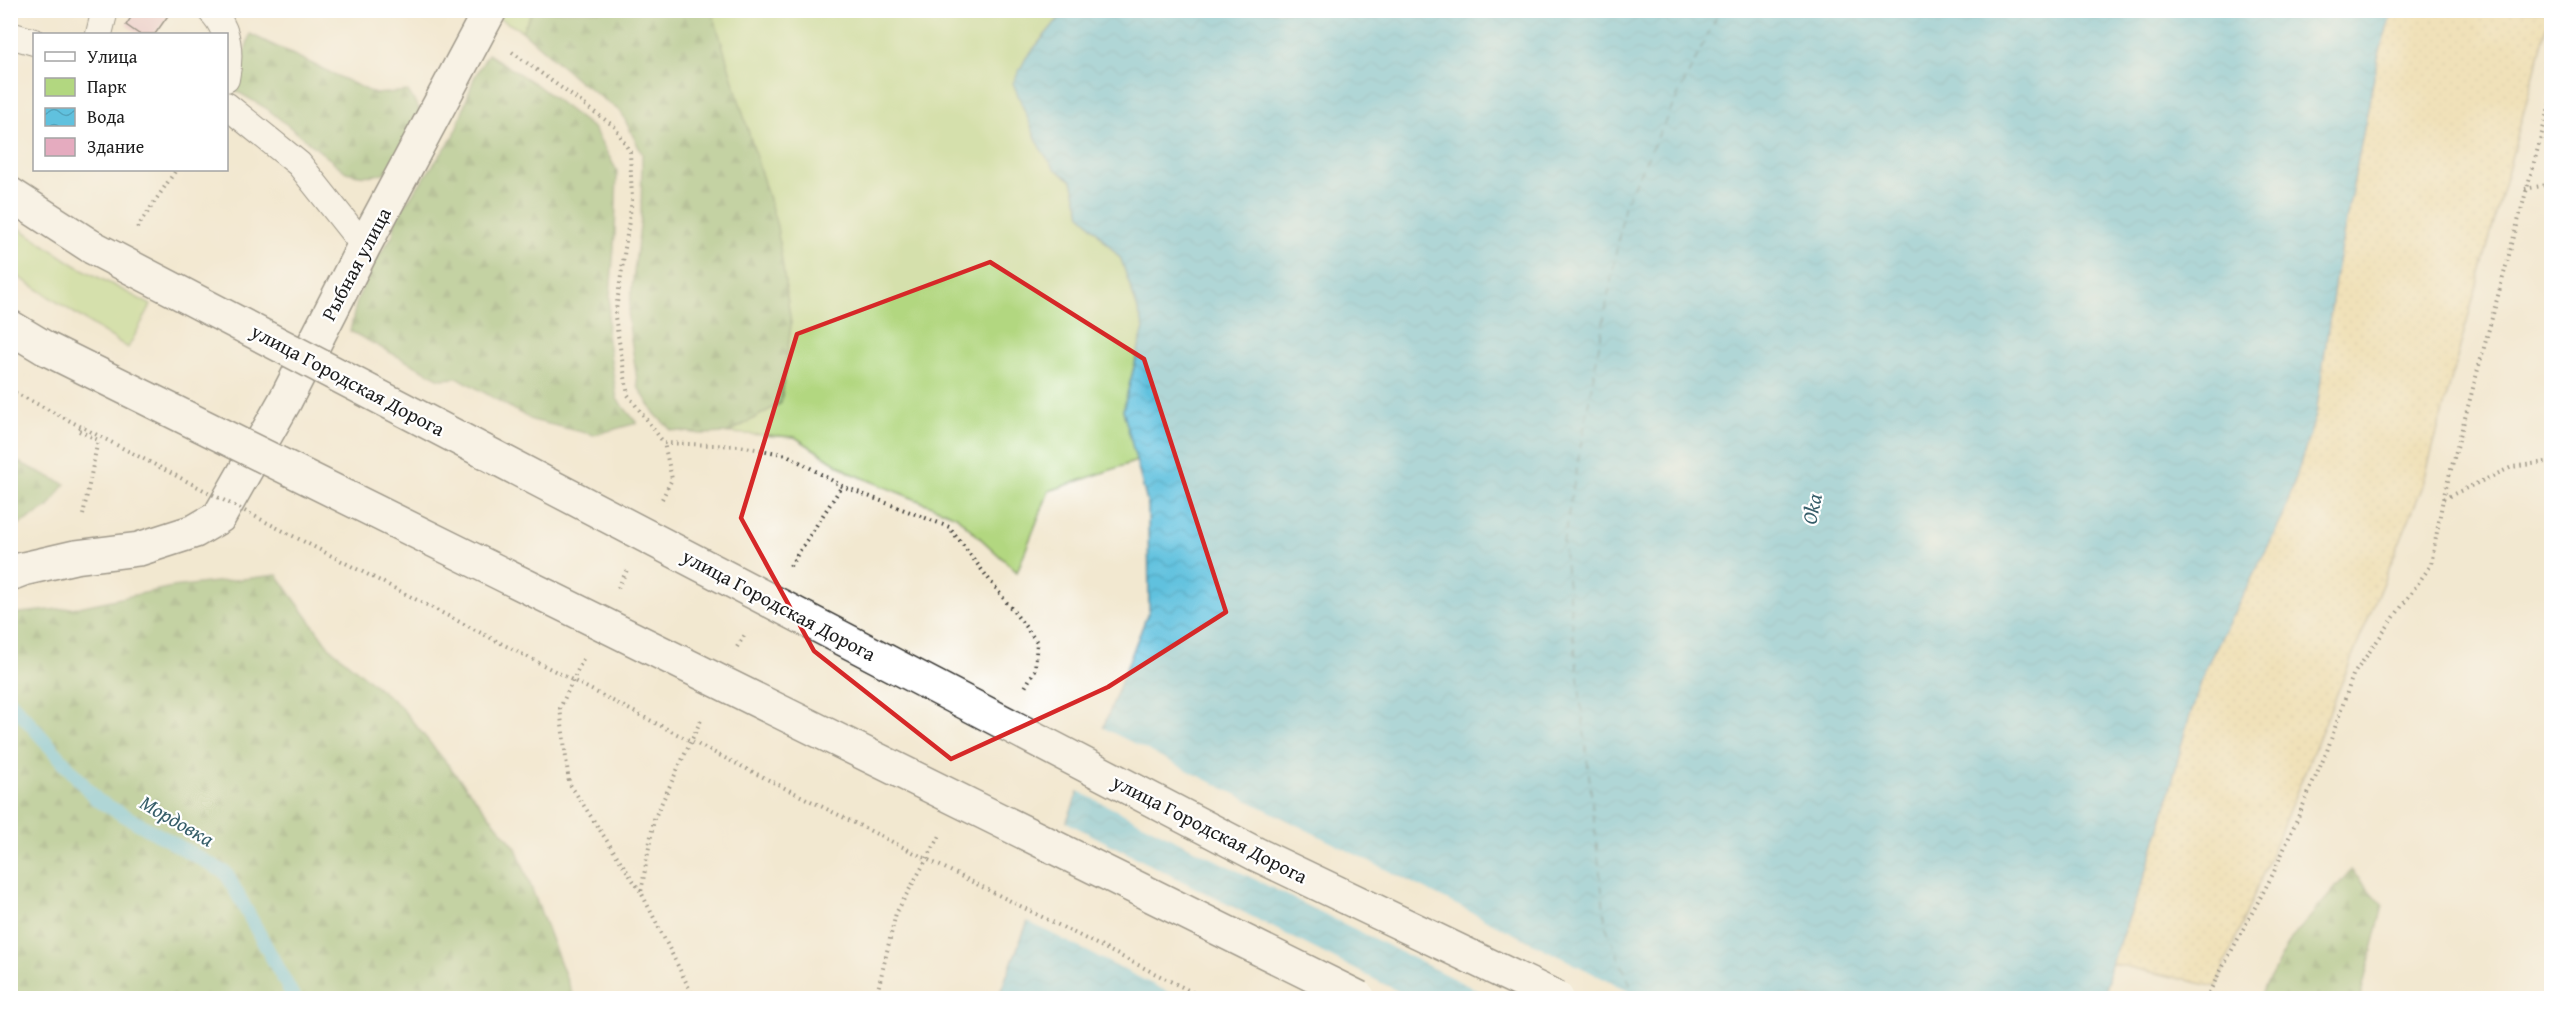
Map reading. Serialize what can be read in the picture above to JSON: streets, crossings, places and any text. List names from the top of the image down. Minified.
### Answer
{"streets":{"main road":["Рыбная улица","улица Городская Дорога"]},"water":["Oka","Мордовка"],"legend":["Улица","Парк","Вода","Здание"]}
